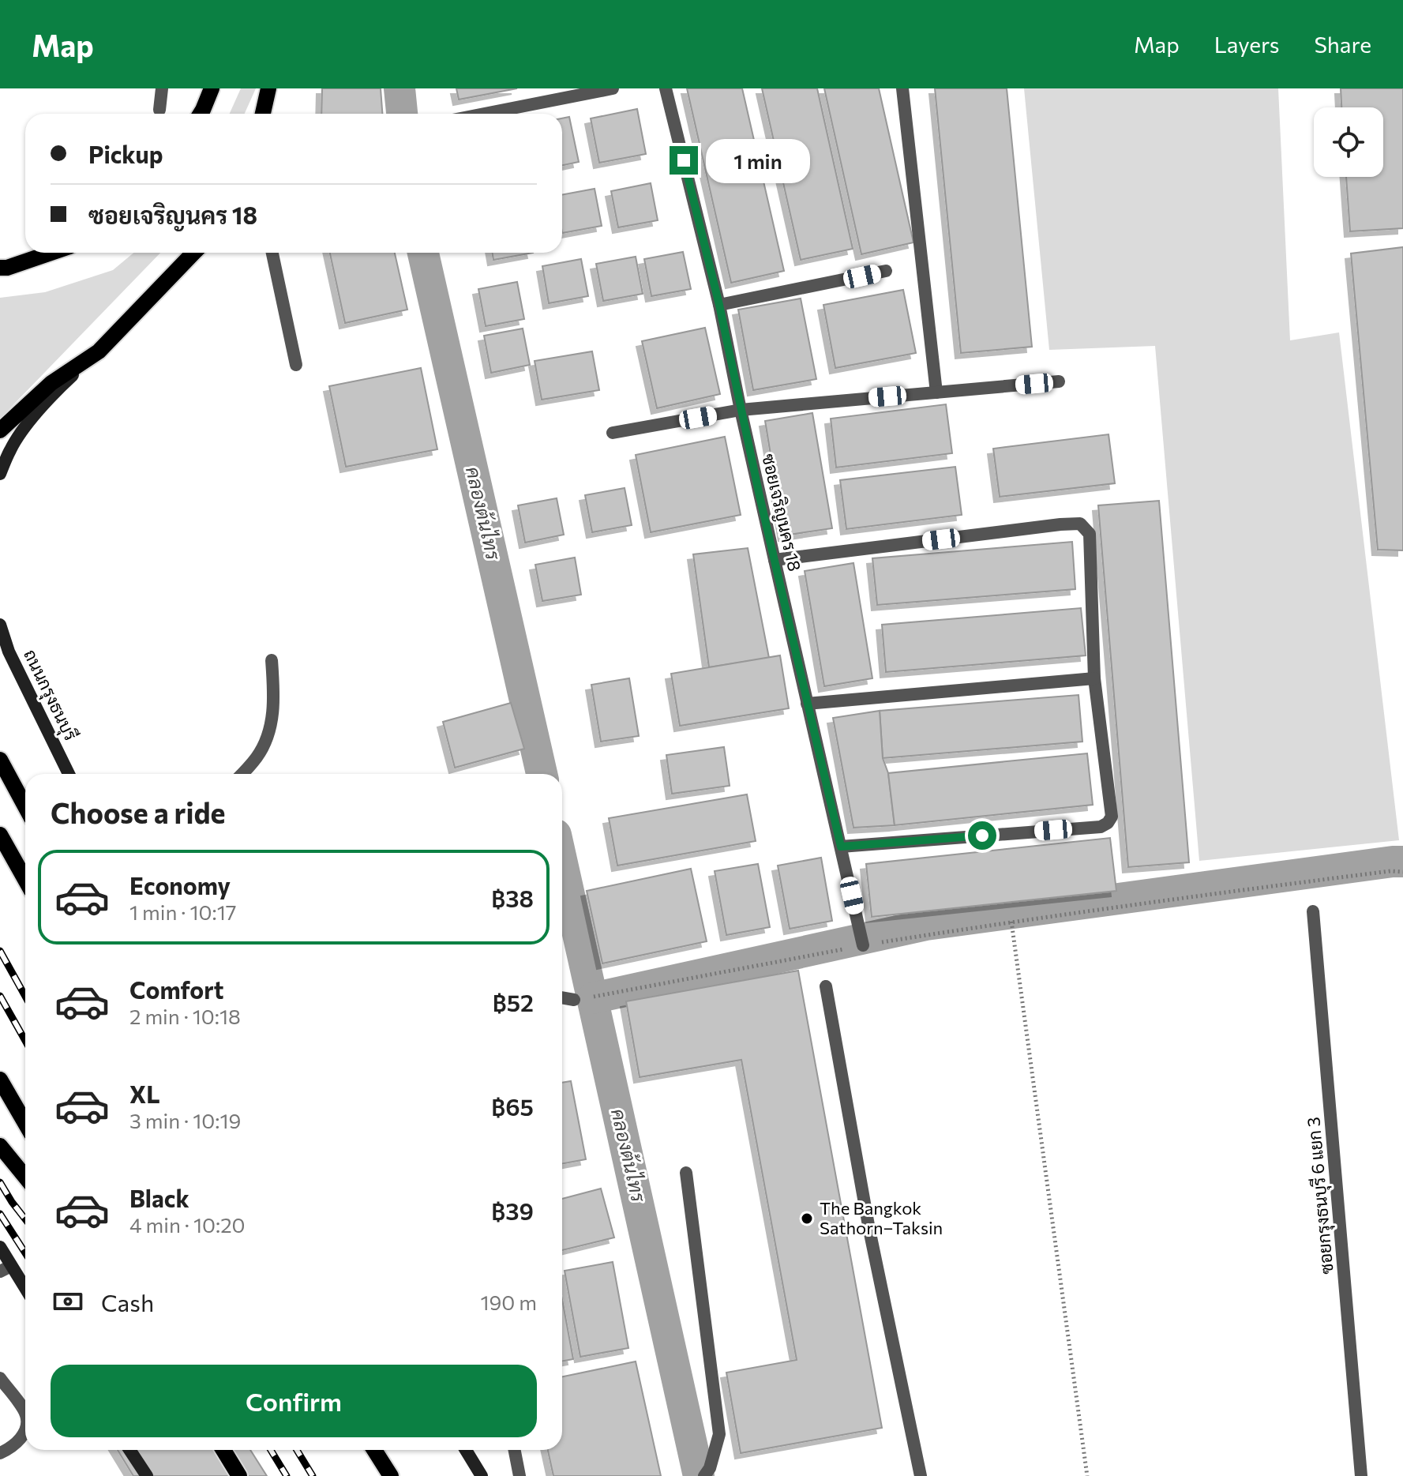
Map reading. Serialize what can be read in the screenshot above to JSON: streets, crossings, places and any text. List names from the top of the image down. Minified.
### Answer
{"streets":{"main road":["ถนนกรุงธนบุรี"],"street":["ซอยเจริญนคร 18","ซอยกรุงธนบุรี 6 แยก 3"]},"water":["คลองต้นไทร"],"places":["The Bangkok Sathorn–Taksin"],"page":{"header":"Map","nav":["Map","Layers","Share"],"banner":["Pickup","ซอยเจริญนคร 18"],"bubble":"1 min","heading":"Choose a ride","list":[{"name":"Economy","note":"1 min · 10:17","value":"฿38"},{"name":"Comfort","note":"2 min · 10:18","value":"฿52"},{"name":"XL","note":"3 min · 10:19","value":"฿65"},{"name":"Black","note":"4 min · 10:20","value":"฿39"}],"pay":["Cash","190 m"],"buttons":"Confirm"}}
